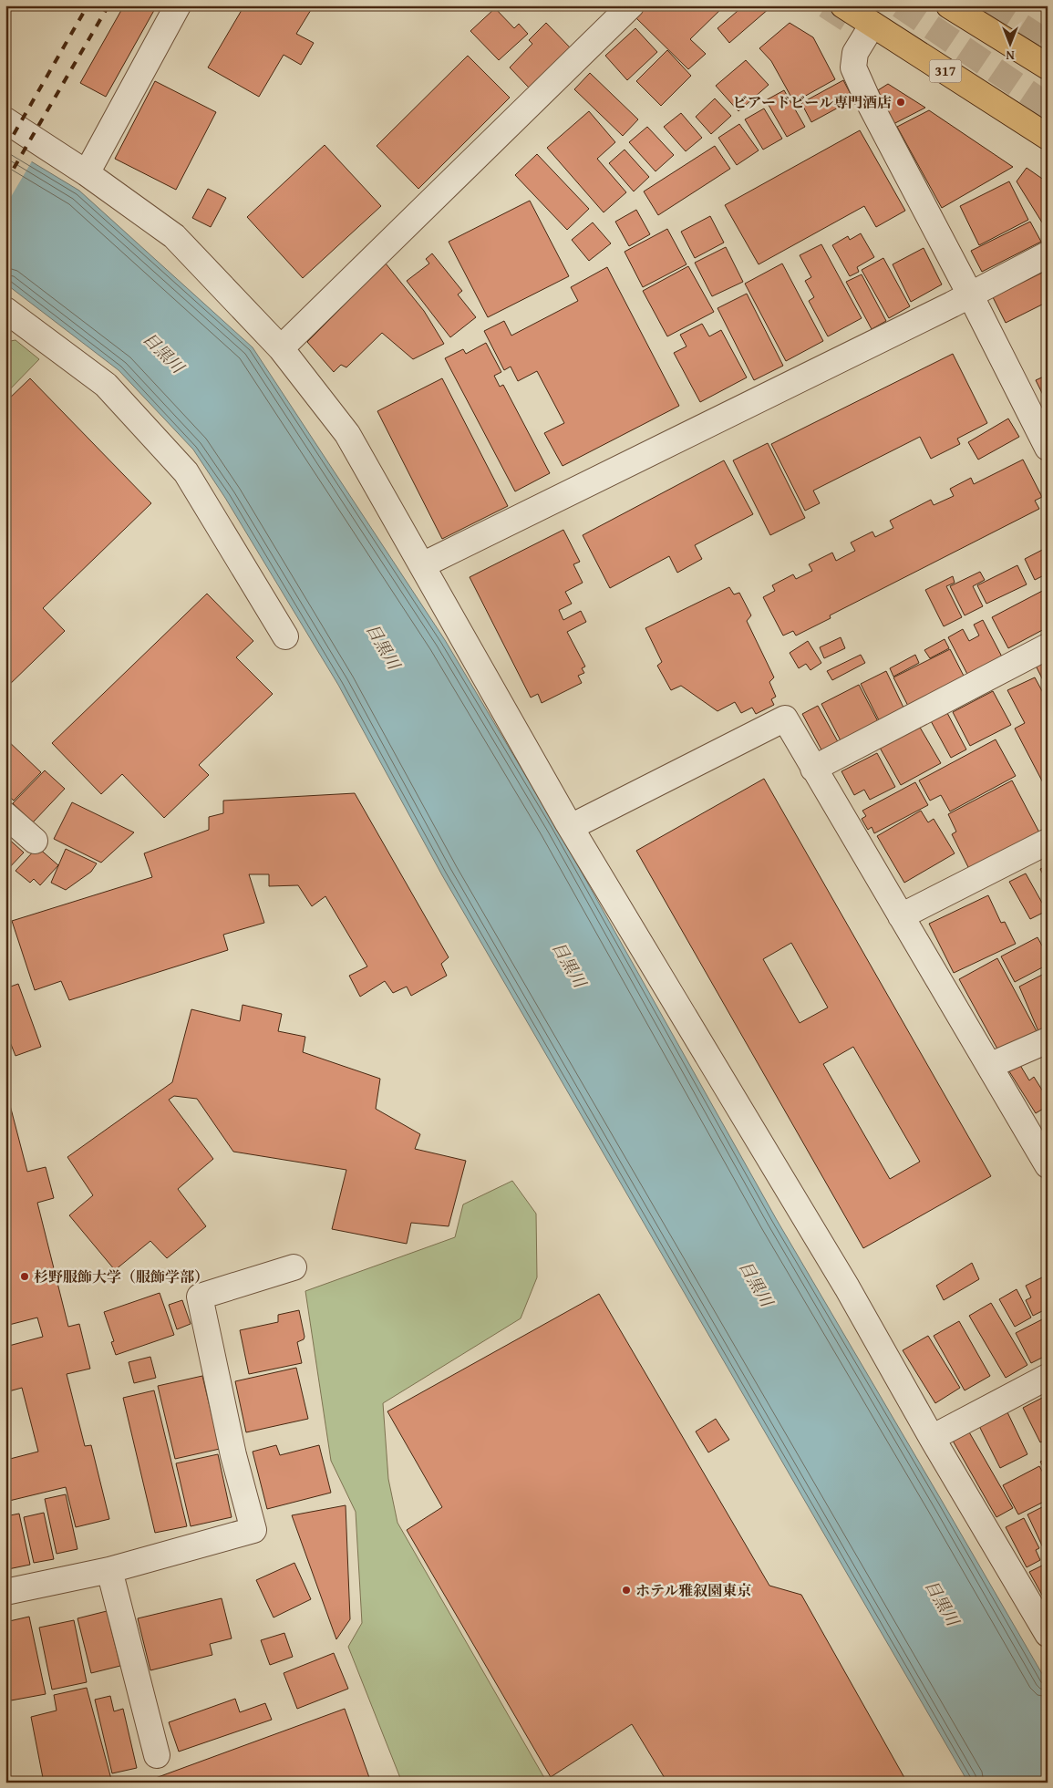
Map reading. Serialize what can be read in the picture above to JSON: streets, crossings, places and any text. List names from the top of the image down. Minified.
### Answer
{"streets":{"main road":["317"]},"water":["目黒川"],"places":["ビアードビール専門酒店","杉野服飾大学（服飾学部）","ホテル雅叙園東京"],"north":"bottom"}
